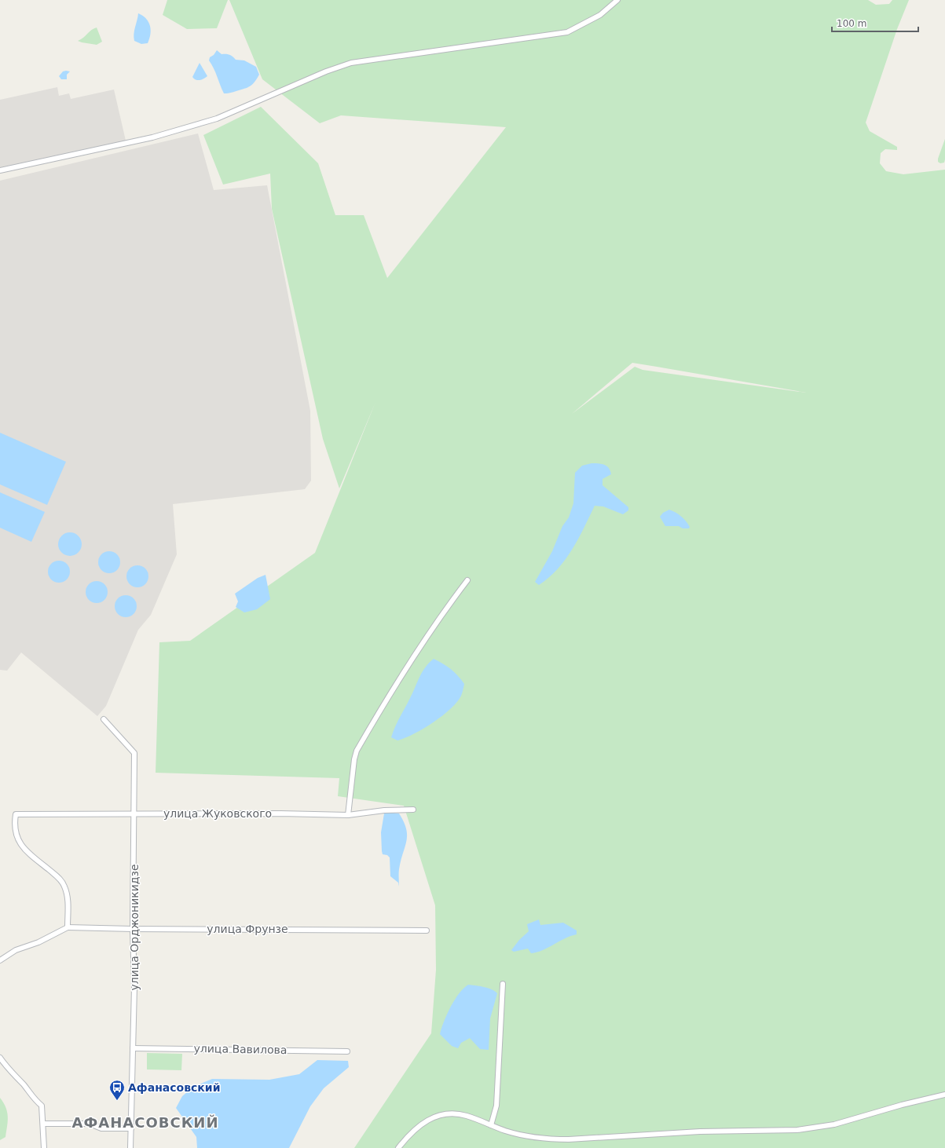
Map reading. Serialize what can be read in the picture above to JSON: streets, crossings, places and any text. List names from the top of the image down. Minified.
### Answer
{"streets":{"street":["улица Жуковского","улица Орджоникидзе","улица Фрунзе","улица Вавилова"]},"crossings":[["улица Жуковского","улица Орджоникидзе"],["улица Жуковского","улица Фрунзе"],["улица Орджоникидзе","улица Фрунзе"],["улица Орджоникидзе","улица Вавилова"]],"districts":["АФАНАСОВСКИЙ"],"places":{"bus stop":["Афанасовский"]},"scale_bar":"100 m"}
